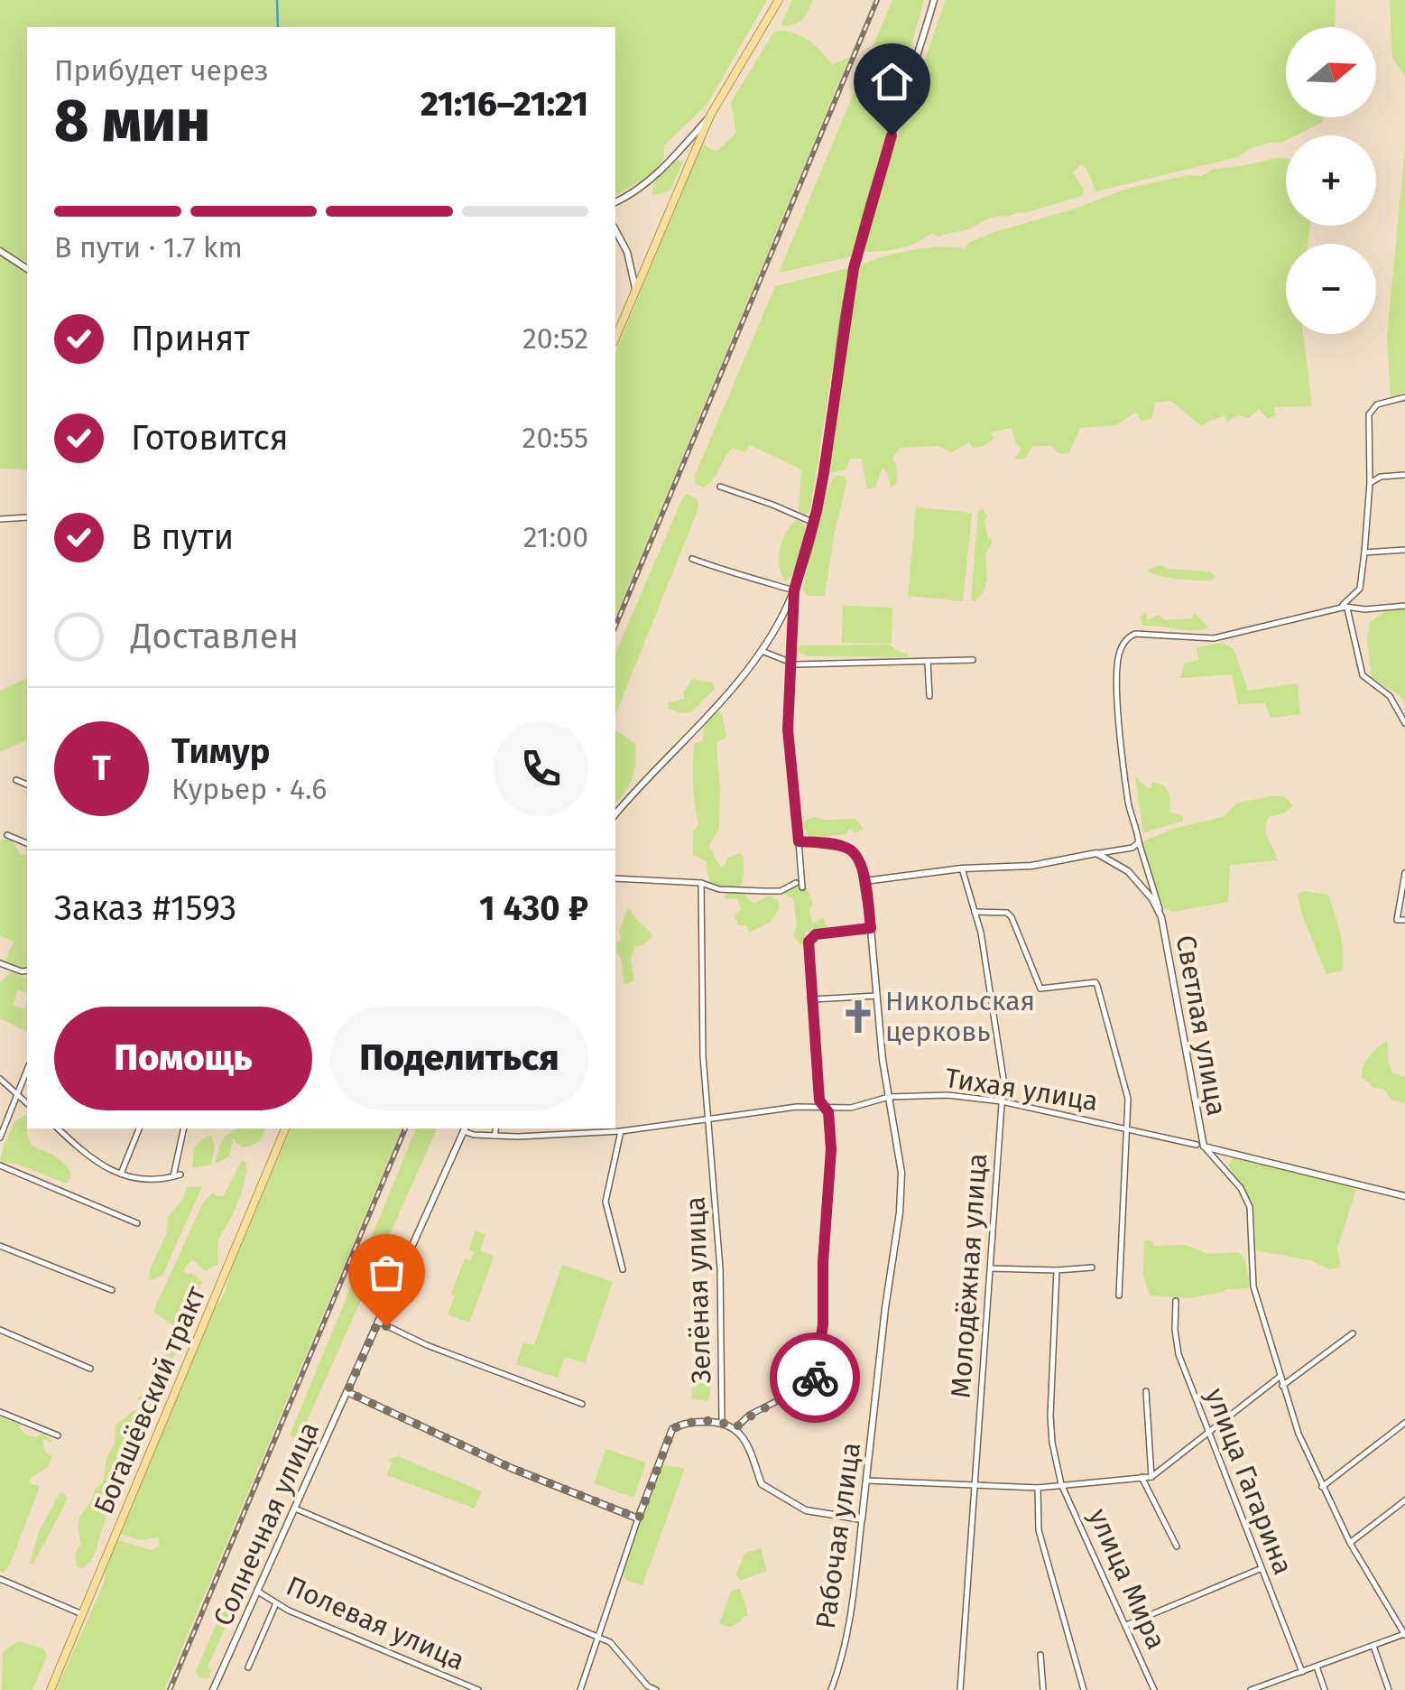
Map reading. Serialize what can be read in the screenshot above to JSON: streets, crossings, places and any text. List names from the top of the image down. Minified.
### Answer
{"streets":{"main road":["Богашёвский тракт"],"street":["Светлая улица","Тихая улица","Молодёжная улица","Зелёная улица","улица Гагарина","Солнечная улица","Рабочая улица","улица Мира","Полевая улица"]},"crossings":[["Светлая улица","Тихая улица"],["Тихая улица","Молодёжная улица"],["Тихая улица","Зелёная улица"],["Тихая улица","Солнечная улица"],["Тихая улица","Рабочая улица"],["Солнечная улица","Полевая улица"]],"places":{"church":["Никольская церковь"]},"north":"right","page":{"map_buttons":["+","−"],"heading":["8 мин","Прибудет через","21:16–21:21"],"panel":["Тимур","Курьер · 4.6","Заказ #1593","1 430 ₽"],"bar":"В пути · 1.7 km","list":[["Принят","20:52"],["Готовится","20:55"],["В пути","21:00"],"Доставлен"],"round":"Т","buttons":["Помощь","Поделиться"]}}
